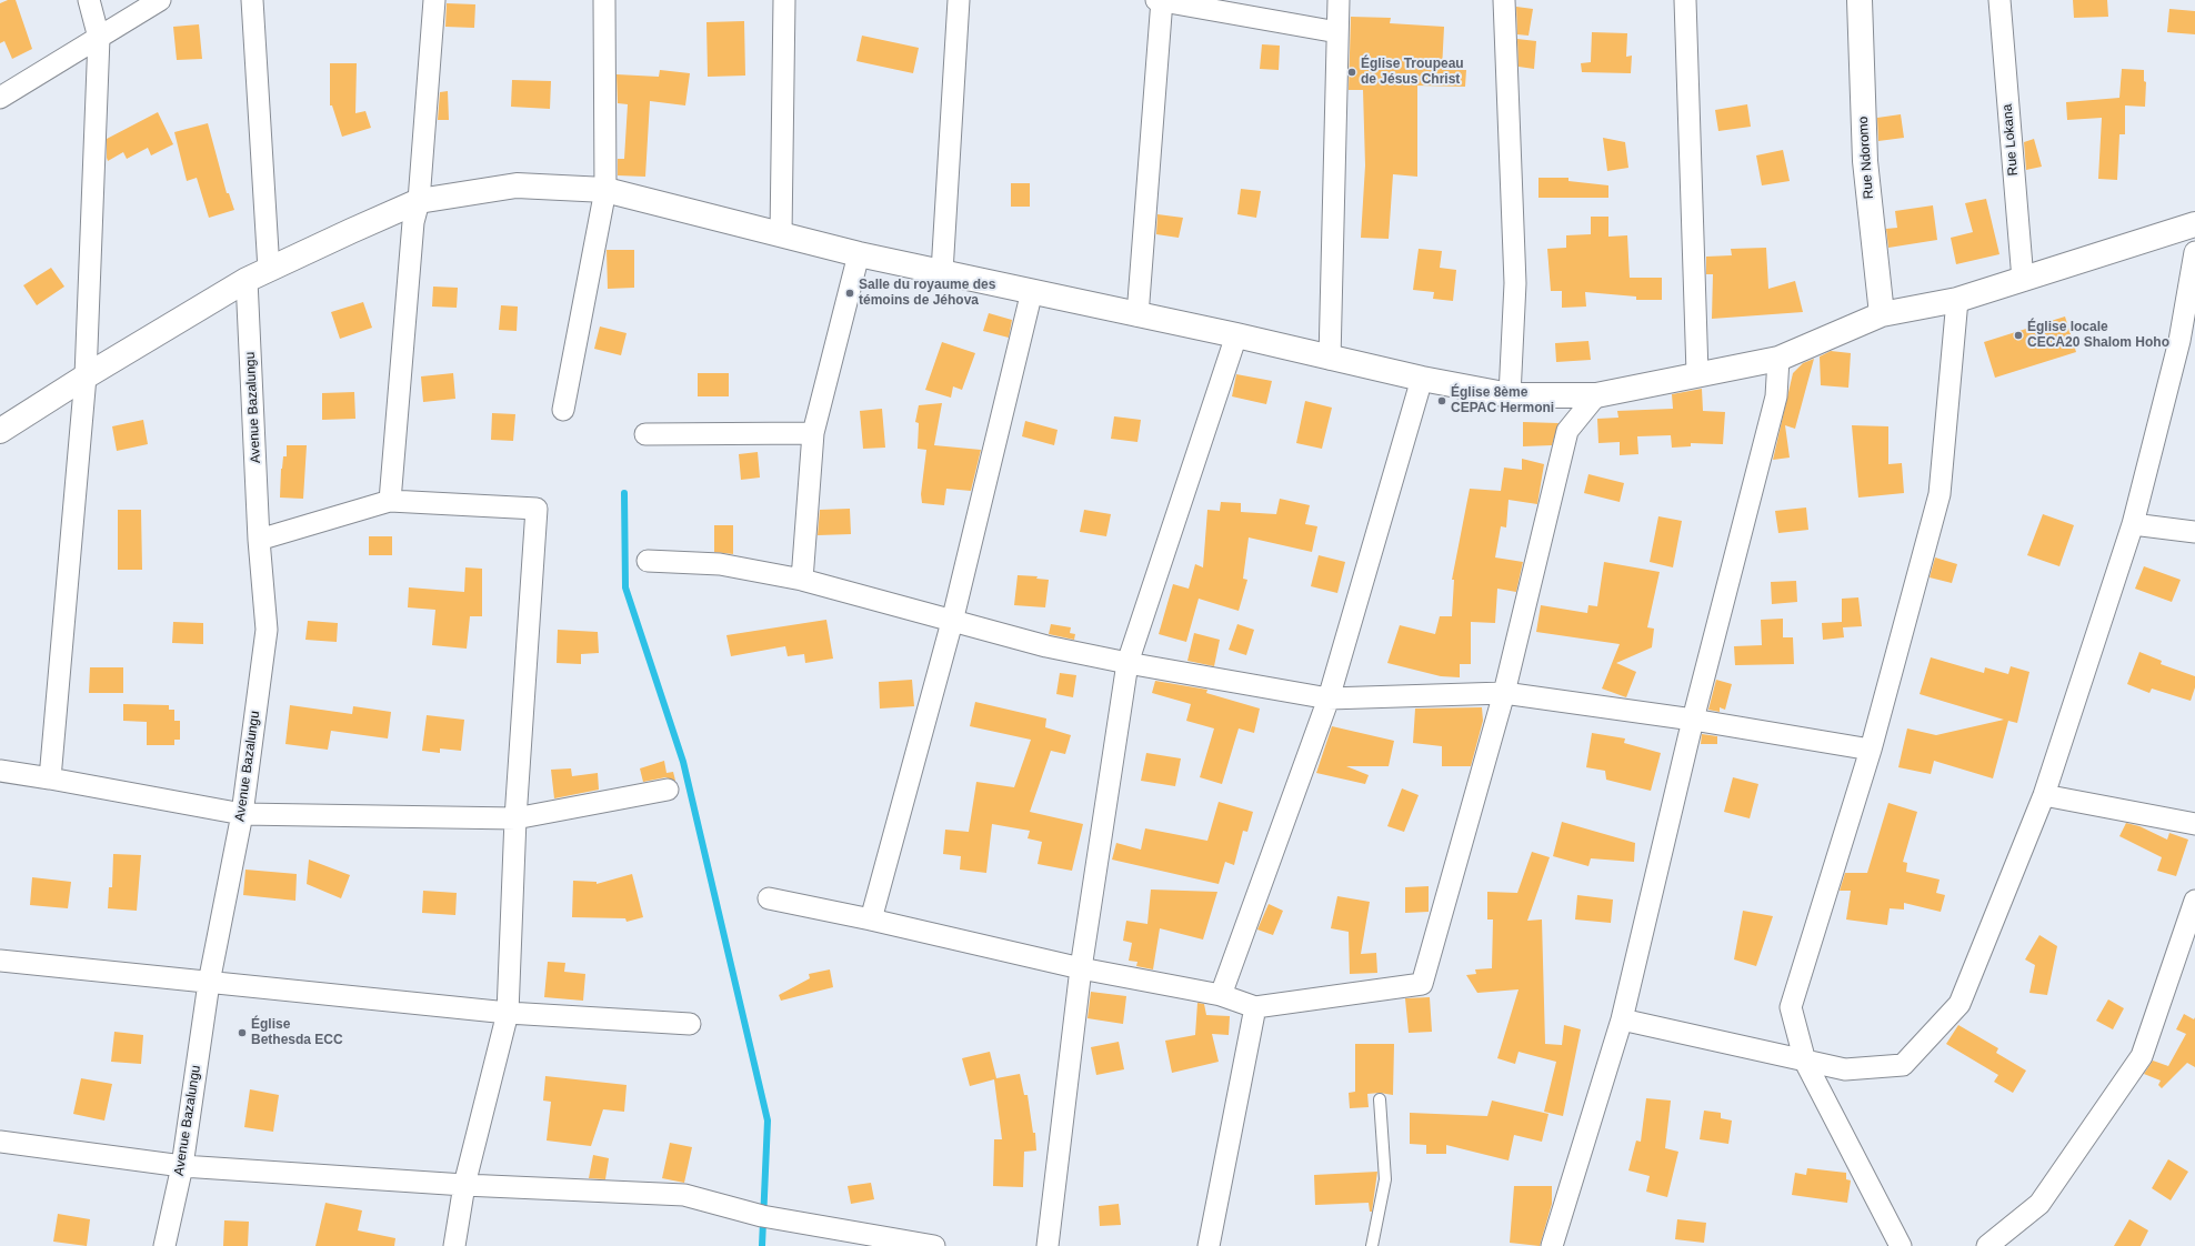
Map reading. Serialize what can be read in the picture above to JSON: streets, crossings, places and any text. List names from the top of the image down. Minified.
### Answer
{"streets":{"street":["Rue Lokana","Rue Ndoromo","Avenue Bazalungu"]},"places":["Église Troupeau de Jésus Christ","Salle du royaume des témoins de Jéhova","Église locale CECA20 Shalom Hoho","Église 8ème CEPAC Hermoni","Église Bethesda ECC"]}
